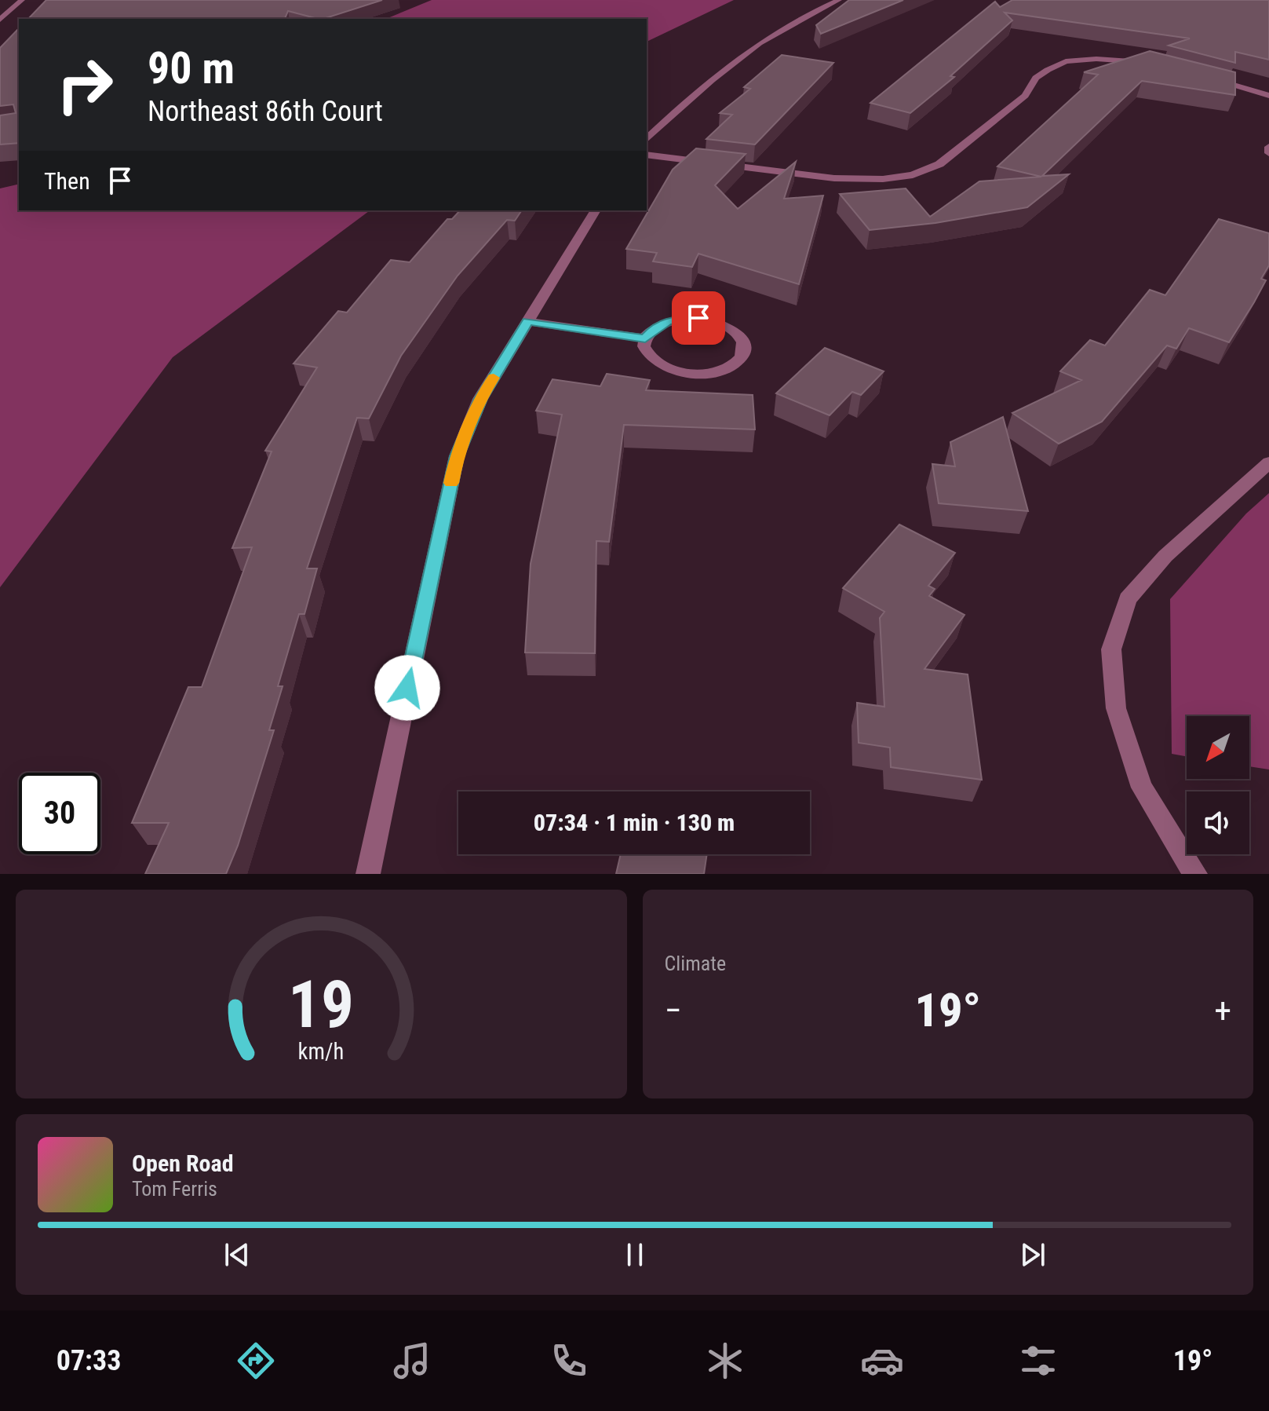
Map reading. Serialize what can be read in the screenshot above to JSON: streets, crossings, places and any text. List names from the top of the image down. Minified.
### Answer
{"north":"bottom left","page":{"turn":["90 m","Northeast 86th Court"],"then":"Then","limit":"30","trip":"07:34 · 1 min · 130 m","tile":"Climate","heat":["−","19°","+"],"song":["Open Road","Tom Ferris"],"tabs":["07:33","19°"],"gauge":["19","km/h"]}}
